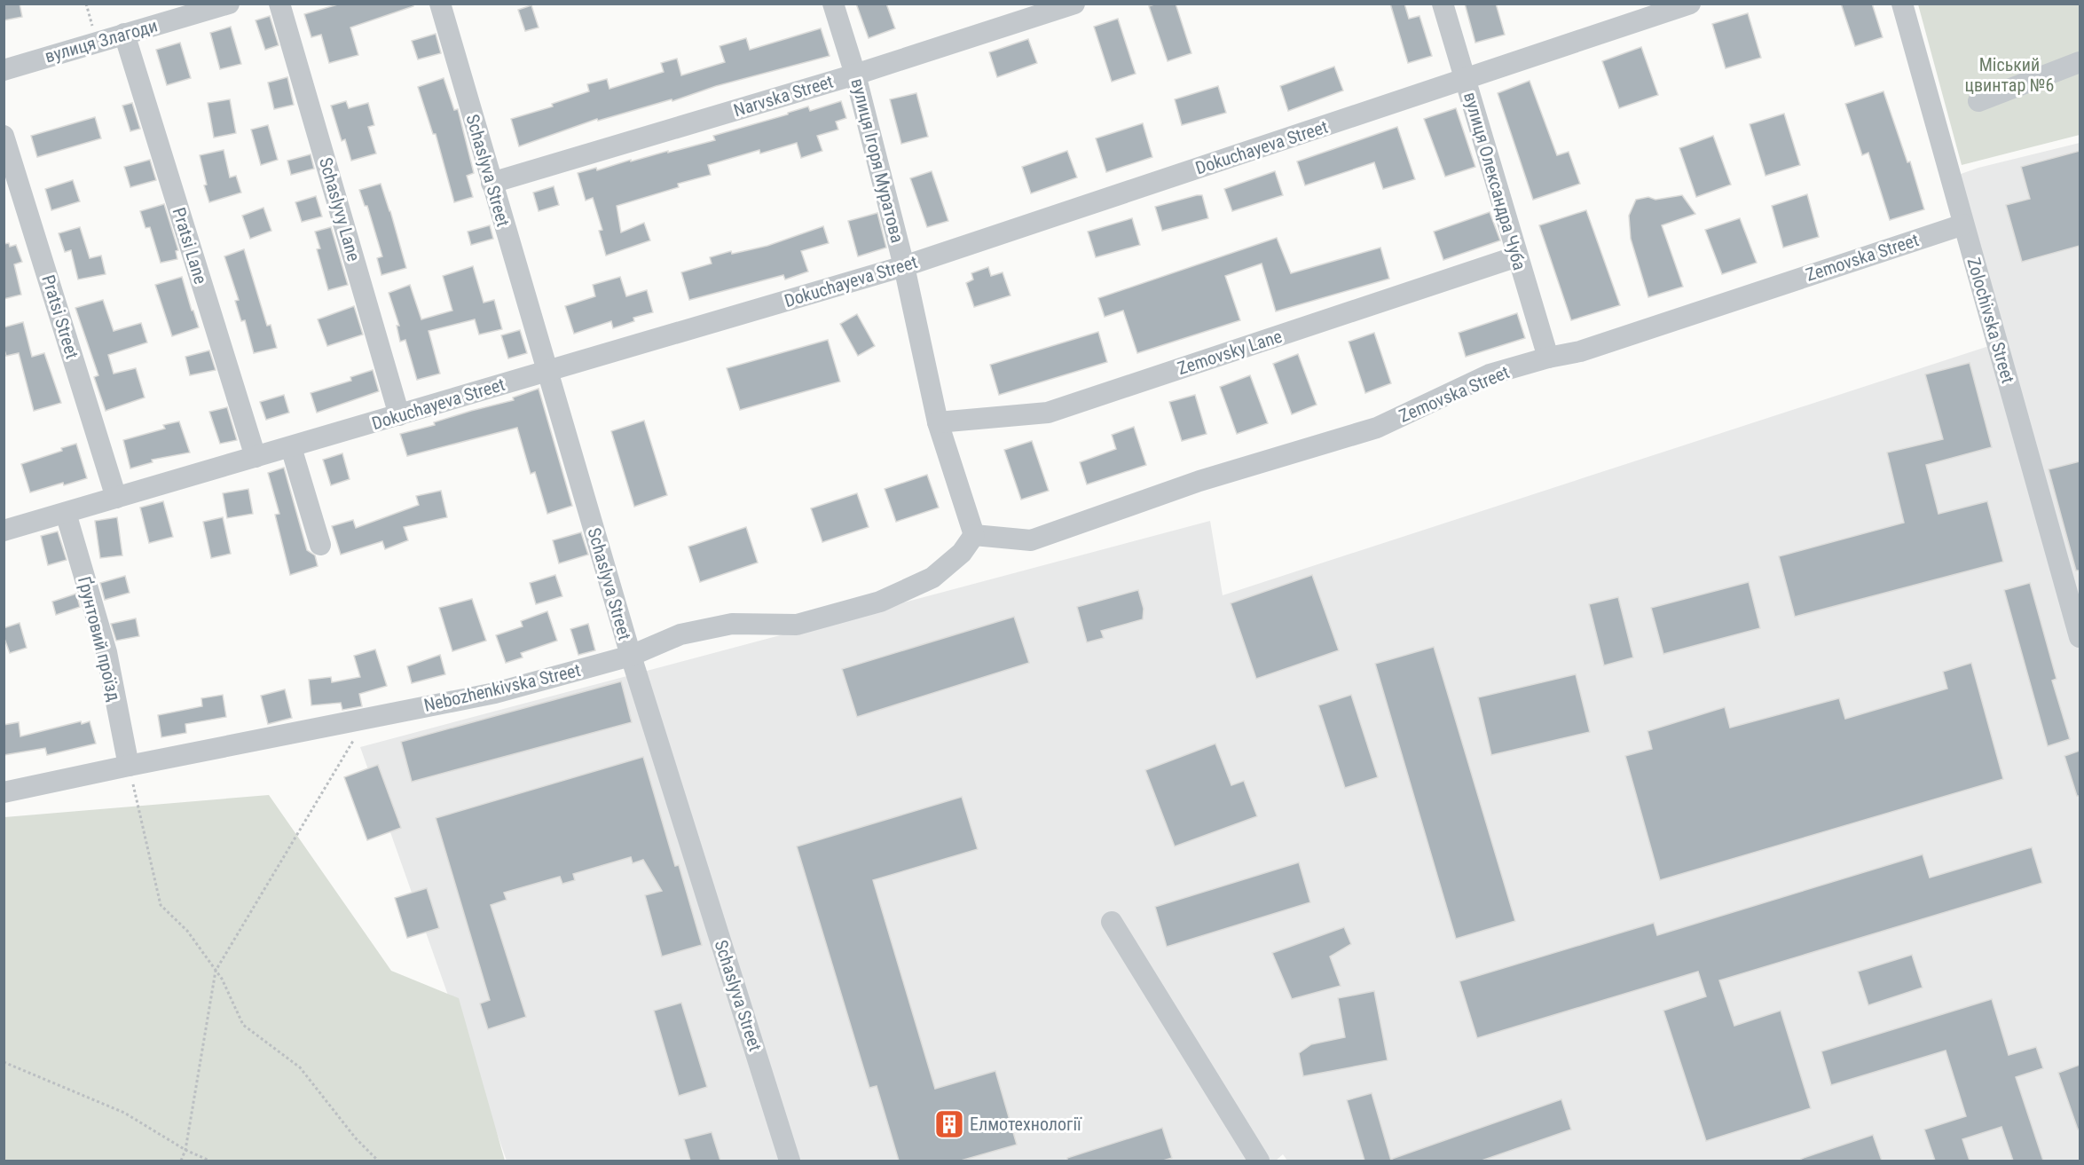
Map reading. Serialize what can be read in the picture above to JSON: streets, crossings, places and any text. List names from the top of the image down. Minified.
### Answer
{"streets":{"street":["вулиця Злагоди","Narvska Street","Dokuchayeva Street","вулиця Ігоря Муратова","Schaslyva Street","вулиця Олександра Чуба","Schaslyvy Lane","Pratsi Lane","Zemovska Street","Pratsi Street","Zolochivska Street","Zemovsky Lane","Ґрунтовий проїзд","Nebozhenkivska Street"]},"crossings":[["вулиця Злагоди","Pratsi Lane"],["Narvska Street","вулиця Ігоря Муратова"],["Narvska Street","Schaslyva Street"],["Dokuchayeva Street","вулиця Ігоря Муратова"],["Dokuchayeva Street","Schaslyva Street"],["Dokuchayeva Street","вулиця Олександра Чуба"],["Dokuchayeva Street","Schaslyvy Lane"],["Dokuchayeva Street","Pratsi Lane"],["Dokuchayeva Street","Pratsi Street"],["Dokuchayeva Street","Ґрунтовий проїзд"],["вулиця Ігоря Муратова","Zemovska Street"],["вулиця Ігоря Муратова","Zemovsky Lane"],["вулиця Ігоря Муратова","Nebozhenkivska Street"],["Schaslyva Street","Nebozhenkivska Street"],["вулиця Олександра Чуба","Zemovska Street"],["вулиця Олександра Чуба","Zemovsky Lane"],["Zemovska Street","Zolochivska Street"],["Zemovska Street","Nebozhenkivska Street"],["Ґрунтовий проїзд","Nebozhenkivska Street"]],"parks":["Міський цвинтар №6"],"places":{"building":["Елмотехнології"]}}
